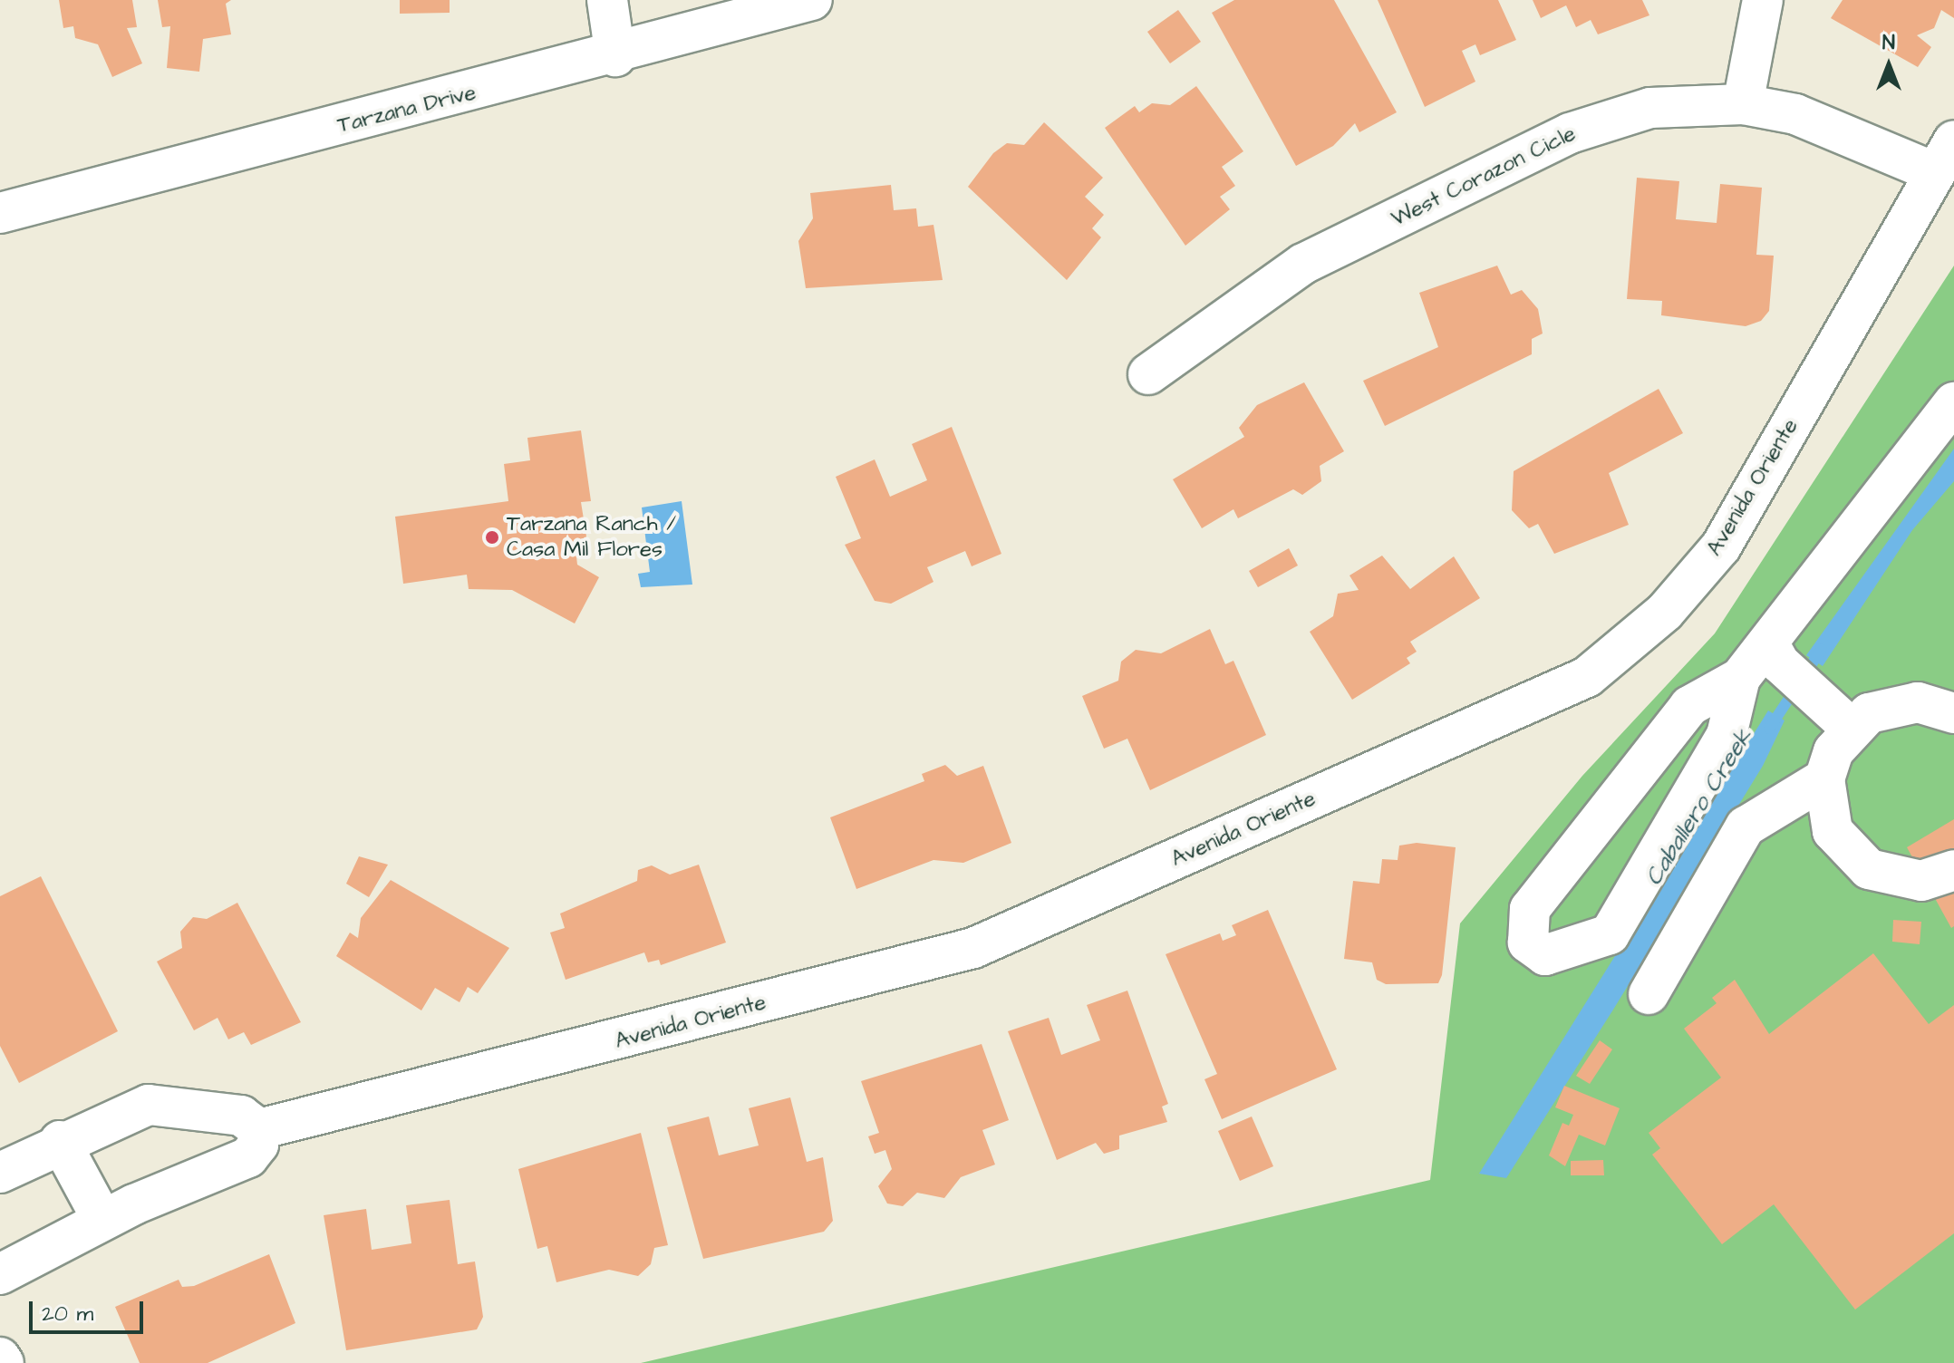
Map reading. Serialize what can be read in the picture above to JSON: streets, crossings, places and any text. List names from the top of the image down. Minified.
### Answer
{"streets":{"street":["Tarzana Drive","West Corazon Cicle","Avenida Oriente"]},"crossings":[["West Corazon Cicle","Avenida Oriente"]],"water":["Caballero Creek"],"places":["Tarzana Ranch / Casa Mil Flores"],"scale_bar":"20 m","north":"top"}
